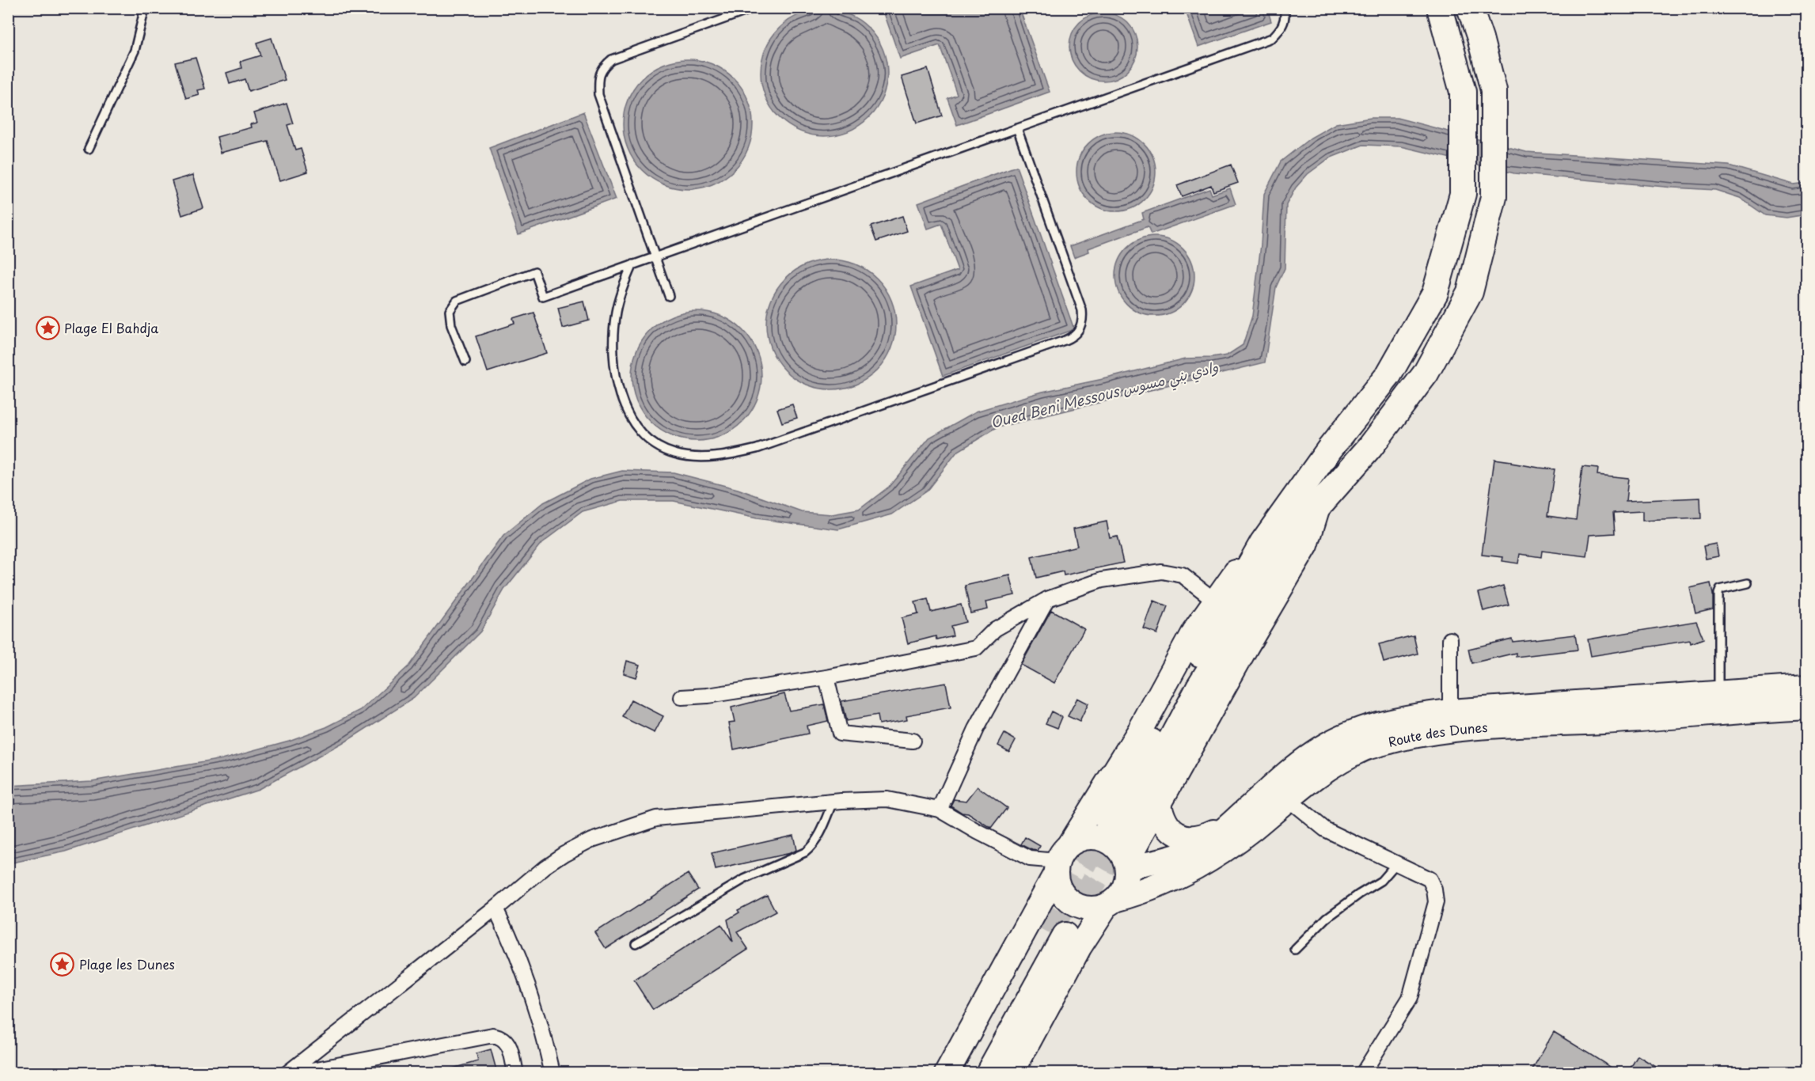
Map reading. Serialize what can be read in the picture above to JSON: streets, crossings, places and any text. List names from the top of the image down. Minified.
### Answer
{"streets":{"main road":["Route des Dunes"]},"water":["Oued Beni Messous وادي بني مسوس"],"places":{"place":["Plage El Bahdja","Plage les Dunes"]}}
